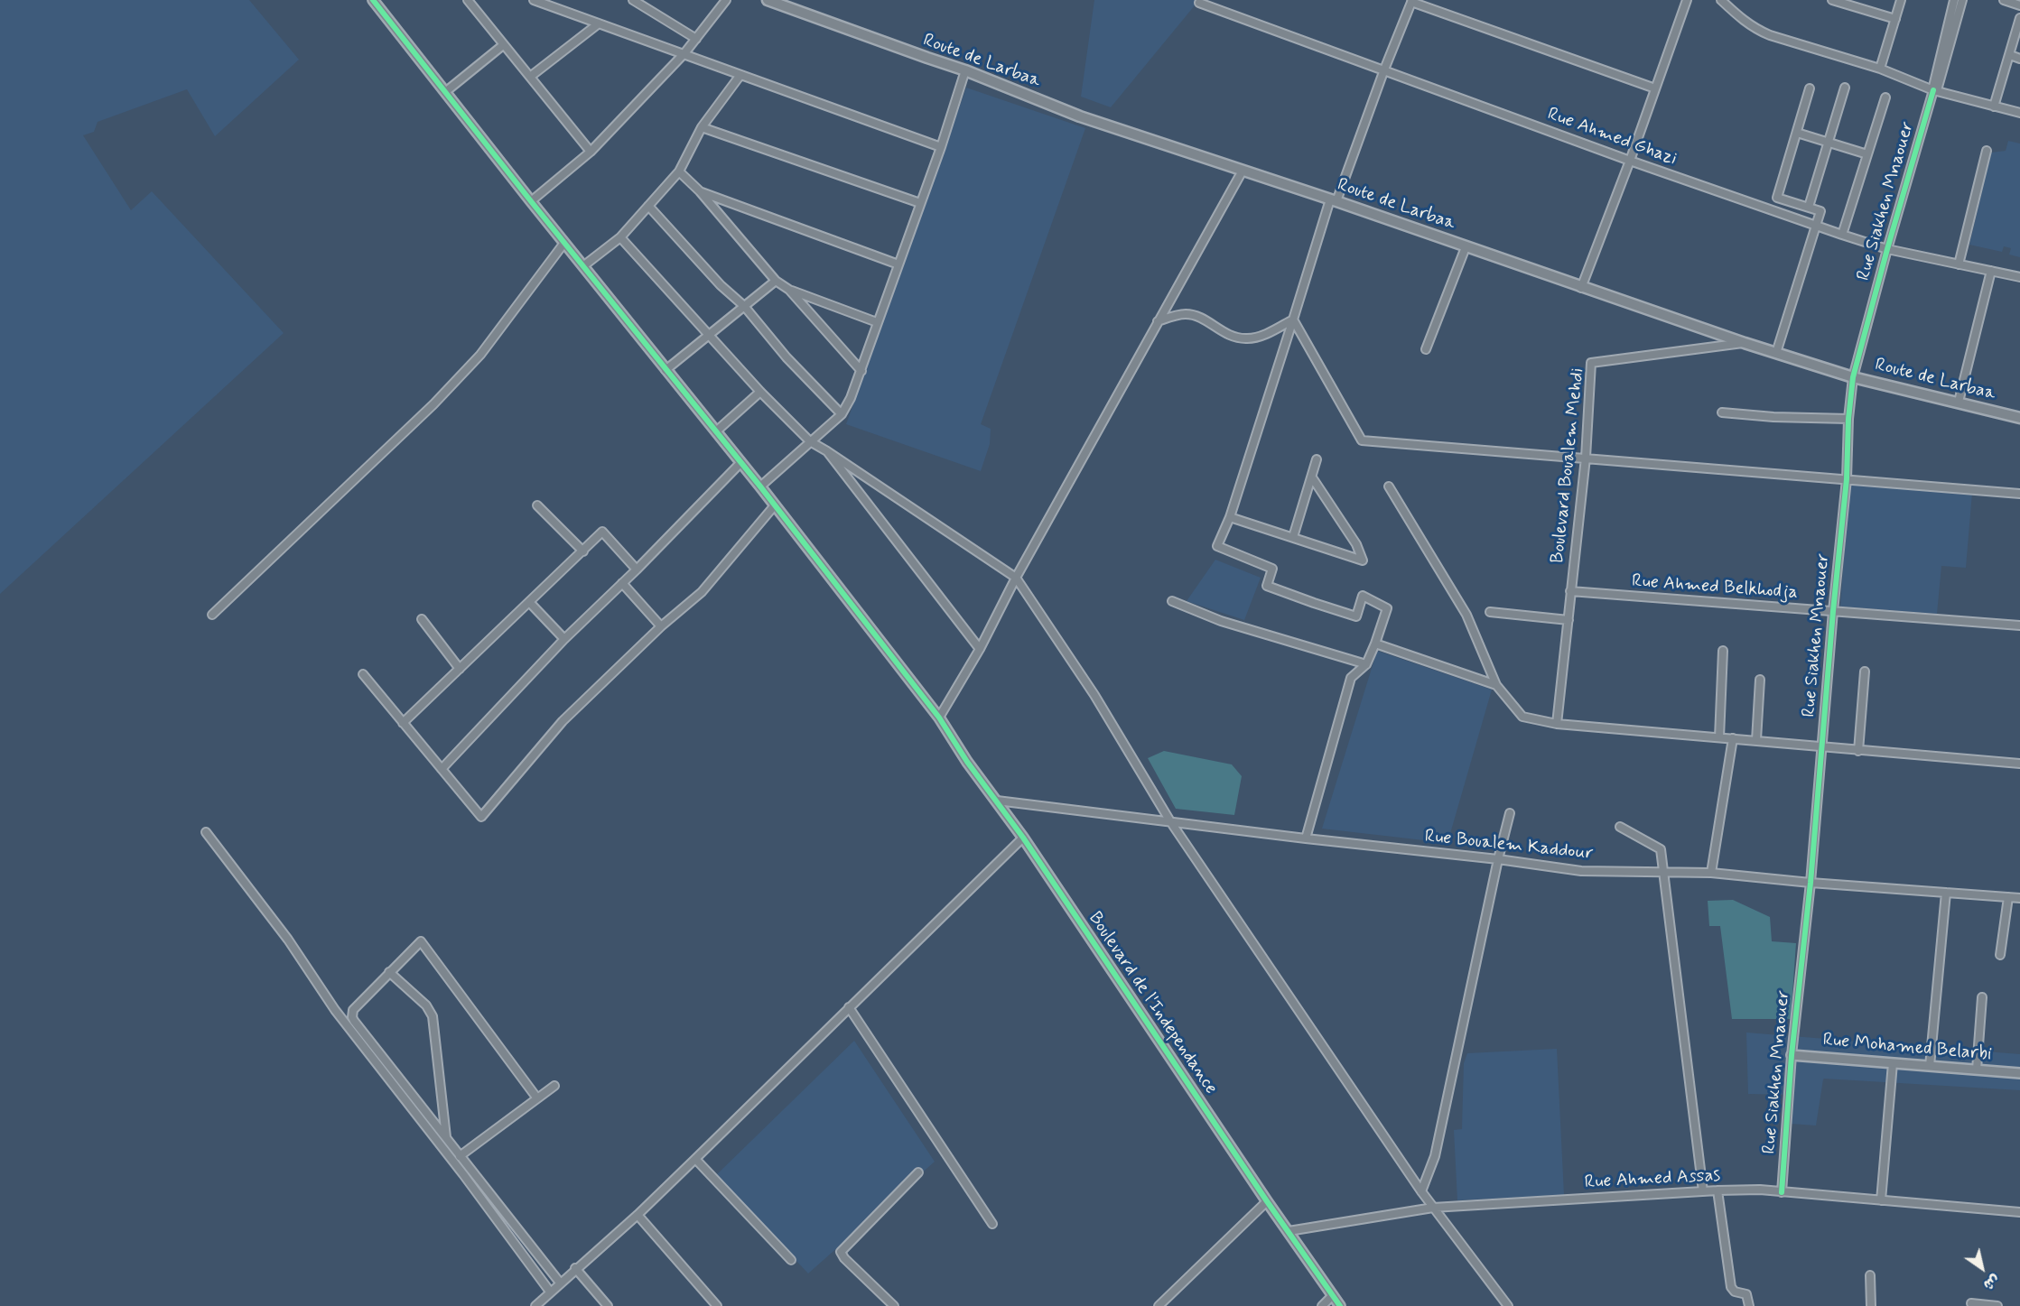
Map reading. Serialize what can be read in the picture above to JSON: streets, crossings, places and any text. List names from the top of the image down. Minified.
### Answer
{"streets":{"main road":["Route de Larbaa"],"street":["Rue Ahmed Ghazi","Rue Siakhen Mnaouer","Boulevard Boualem Mehdi","Rue Ahmed Belkhodja","Rue Boualem Kaddour","Boulevard de l'Independance","Rue Mohamed Belarbi","Rue Ahmed Assas"]},"crossings":[["Route de Larbaa","Rue Siakhen Mnaouer"],["Route de Larbaa","Boulevard Boualem Mehdi"],["Rue Ahmed Ghazi","Rue Siakhen Mnaouer"],["Rue Siakhen Mnaouer","Rue Ahmed Belkhodja"],["Rue Siakhen Mnaouer","Rue Boualem Kaddour"],["Rue Siakhen Mnaouer","Rue Mohamed Belarbi"],["Rue Siakhen Mnaouer","Rue Ahmed Assas"],["Boulevard Boualem Mehdi","Rue Ahmed Belkhodja"],["Rue Boualem Kaddour","Boulevard de l'Independance"],["Boulevard de l'Independance","Rue Ahmed Assas"]],"north":"bottom right"}
